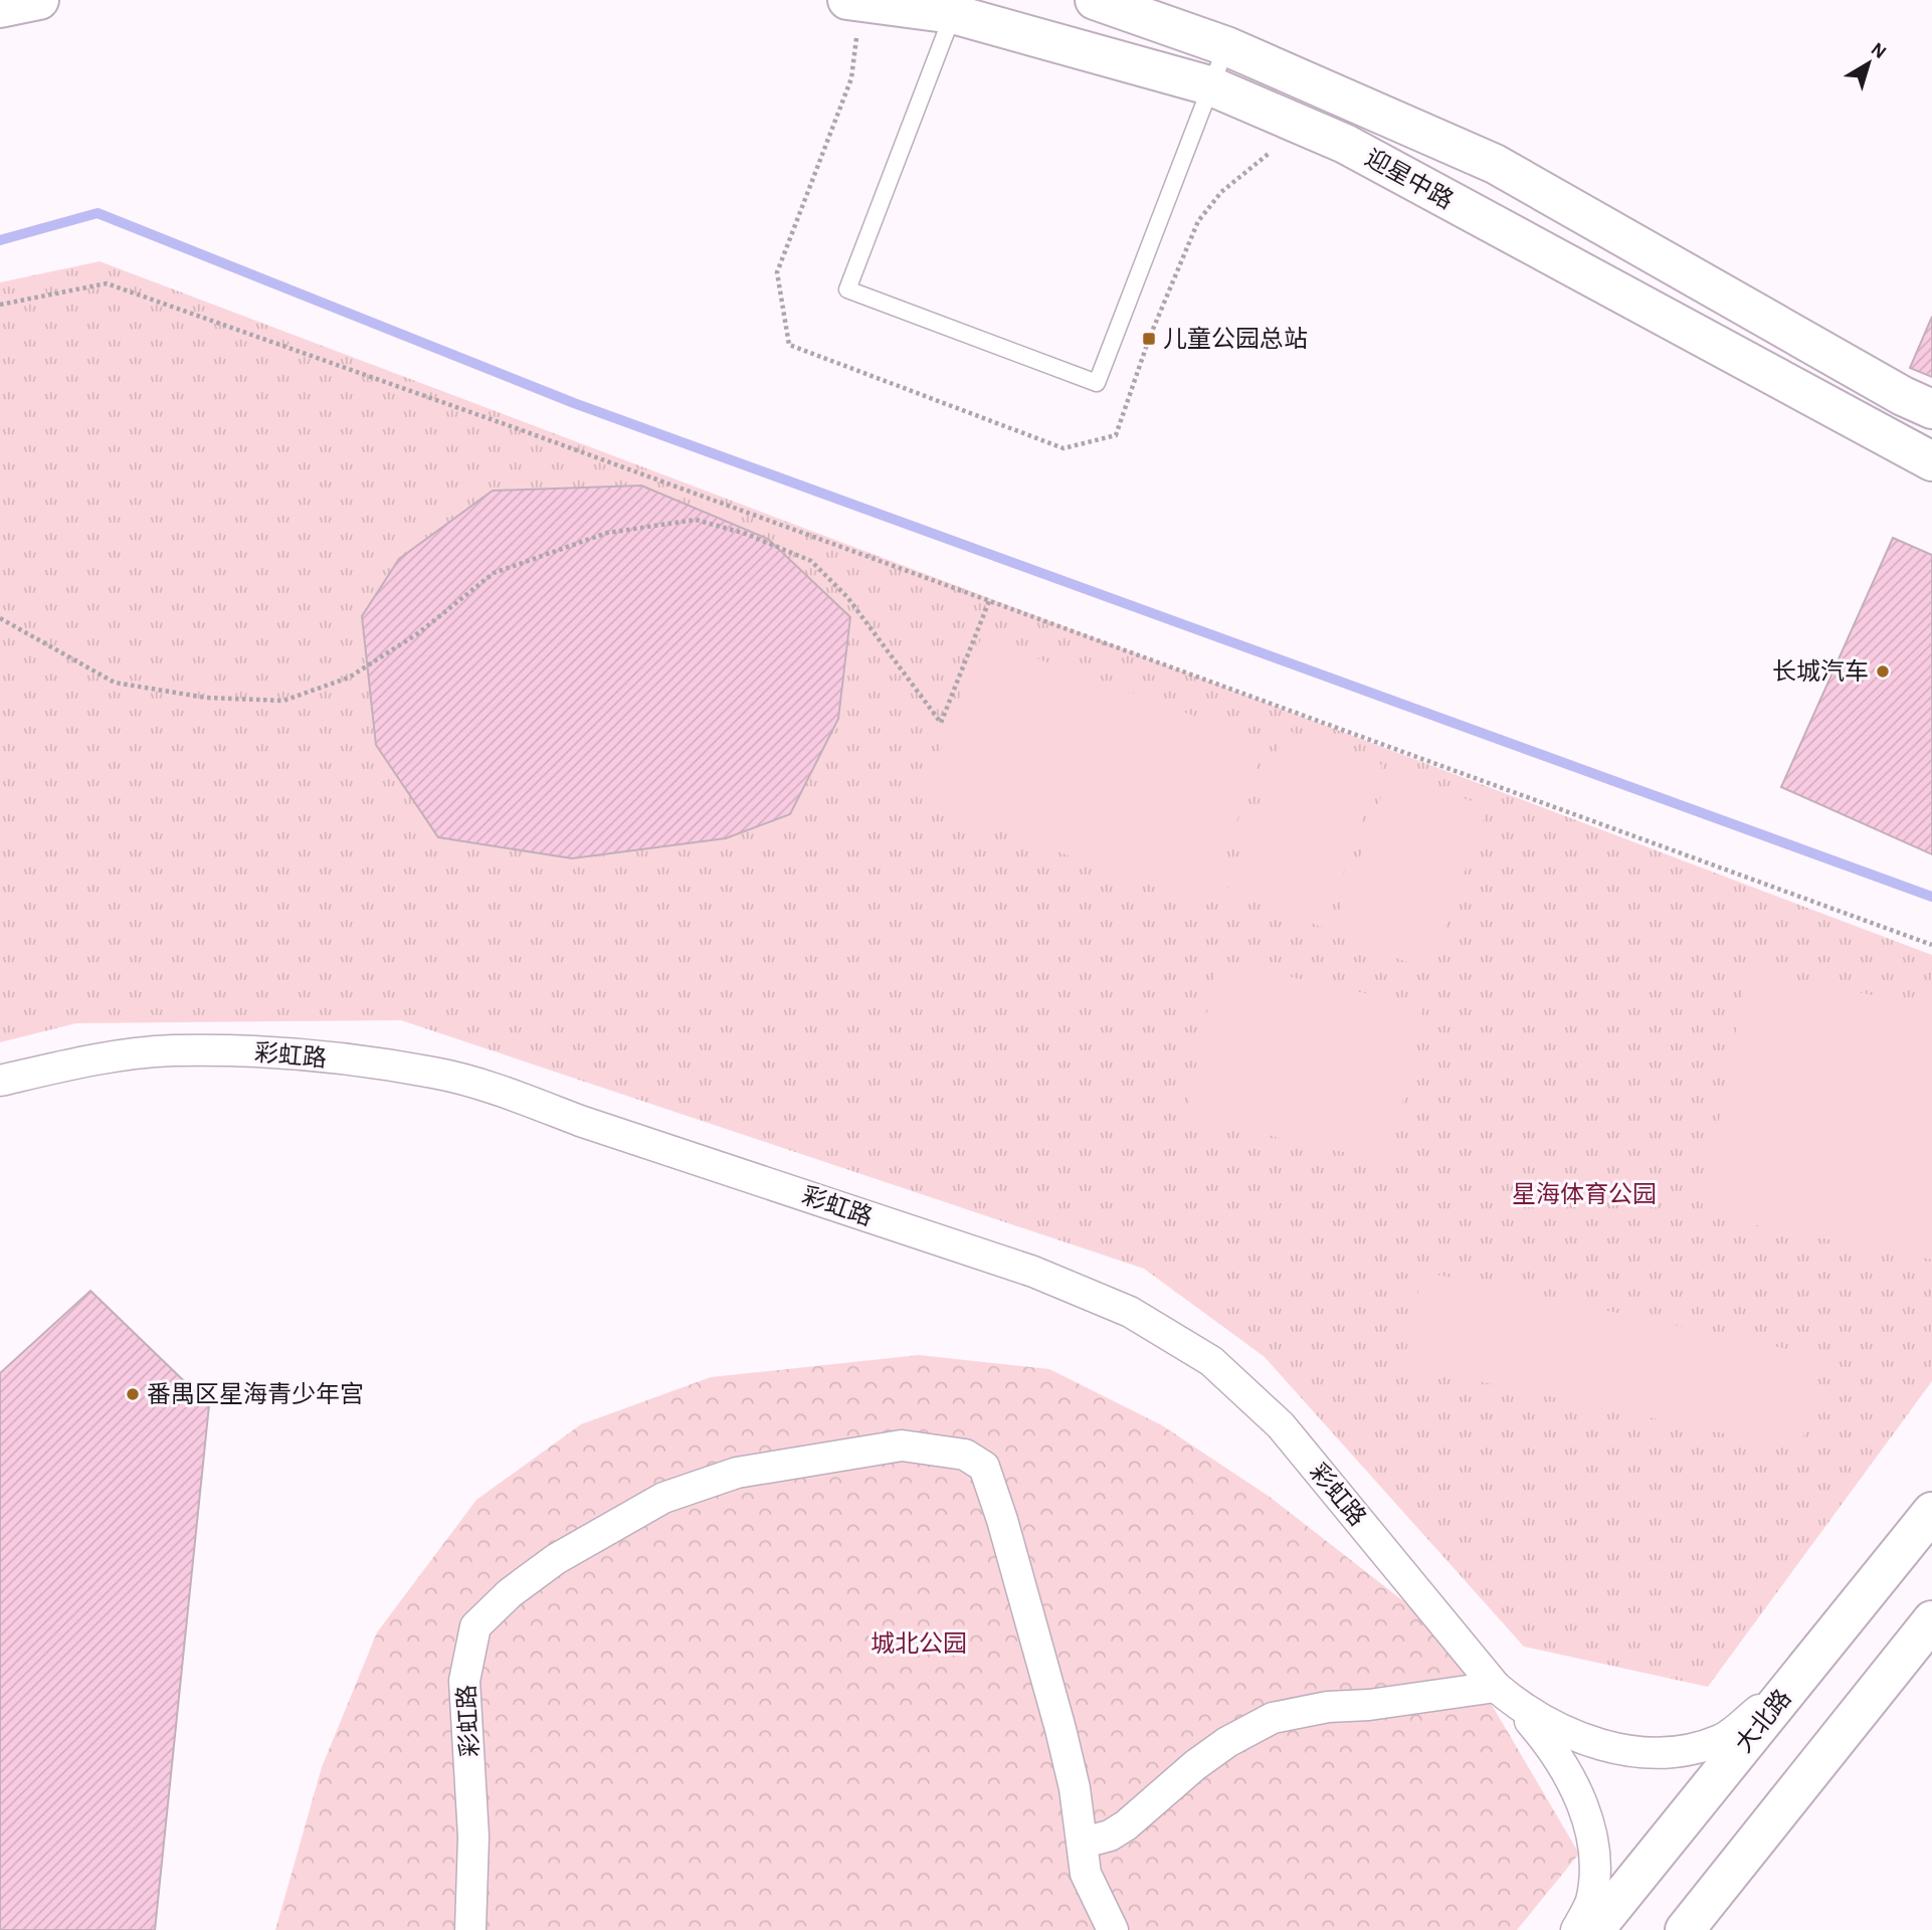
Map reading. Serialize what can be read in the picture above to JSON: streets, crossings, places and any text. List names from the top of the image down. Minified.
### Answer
{"streets":{"street":["迎星中路","彩虹路","大北路"]},"crossings":[["彩虹路","大北路"]],"parks":["星海体育公园","城北公园"],"places":{"transit":["儿童公园总站"],"other":["长城汽车","番禺区星海青少年宫"]},"north":"top right"}
